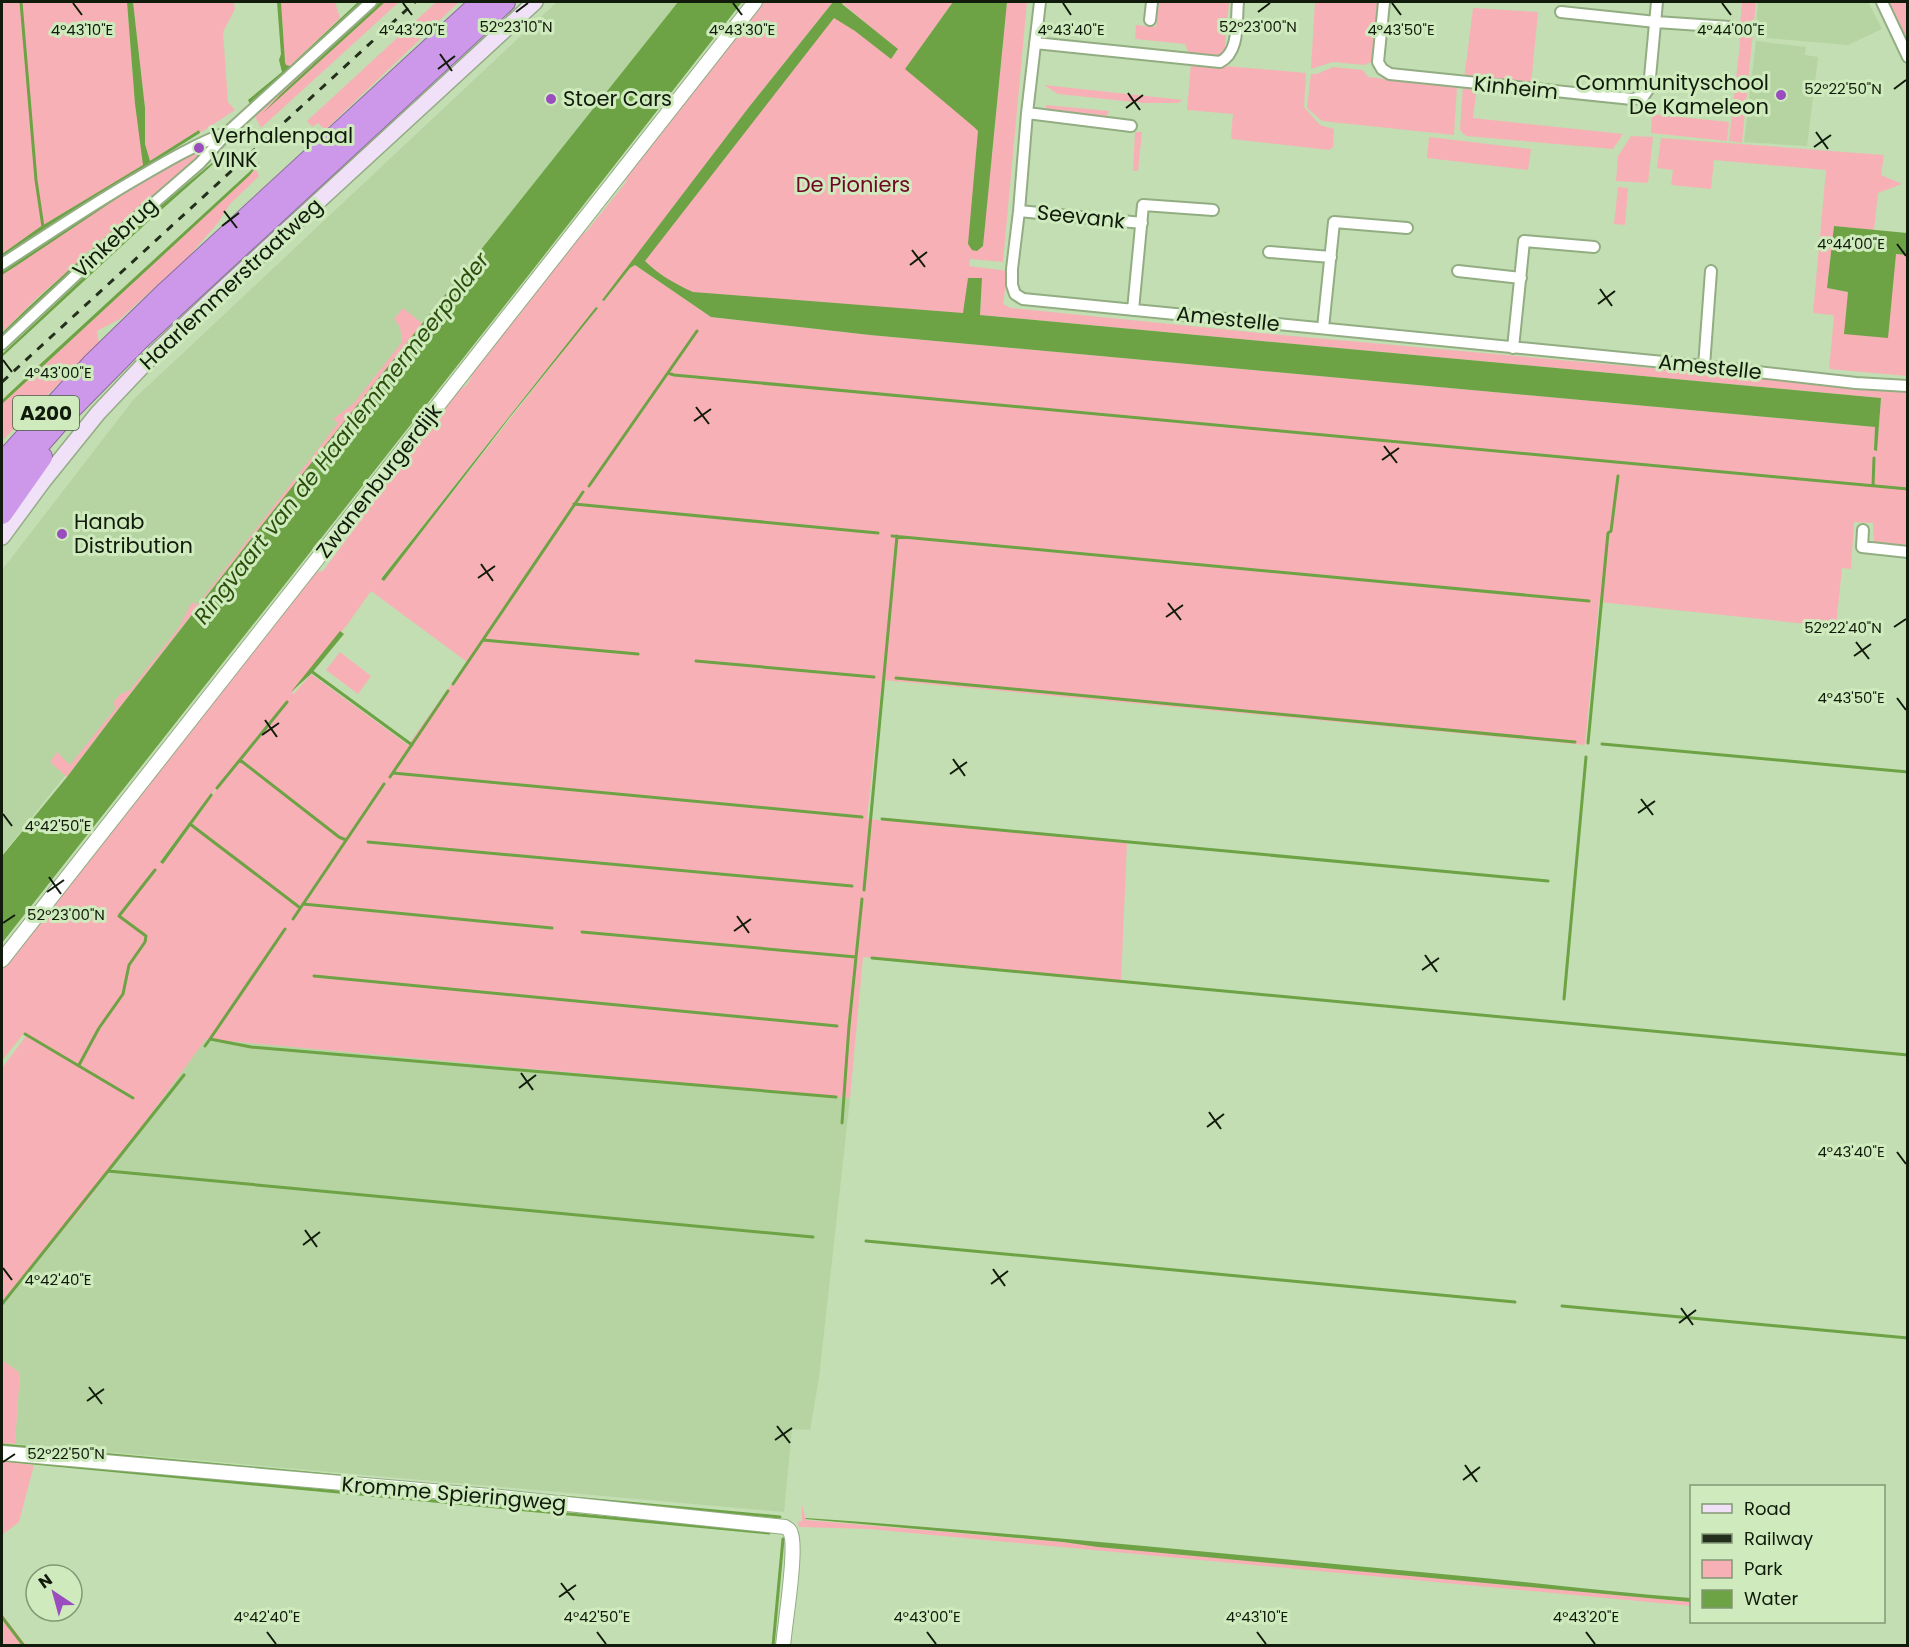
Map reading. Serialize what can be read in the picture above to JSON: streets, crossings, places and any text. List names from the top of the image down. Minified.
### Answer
{"streets":{"highway":["A200"],"main road":["Haarlemmerstraatweg"],"street":["Kinheim","Seevank","Vinkebrug","Amestelle","Zwanenburgerdijk","Kromme Spieringweg"]},"crossings":[["Seevank","Amestelle"]],"water":["Ringvaart van de Haarlemmermeerpolder"],"parks":["De Pioniers"],"places":["Communityschool De Kameleon","Stoer Cars","Verhalenpaal VINK","Hanab Distribution"],"legend":["Road","Railway","Park","Water"],"north":"top left","coordinates":["52°23'10\"N","52°23'00\"N","4°43'10\"E","4°43'20\"E","4°43'30\"E","4°43'40\"E","4°43'50\"E","4°44'00\"E","52°22'50\"N","4°43'00\"E","52°22'40\"N","4°42'50\"E","4°42'40\"E"]}
